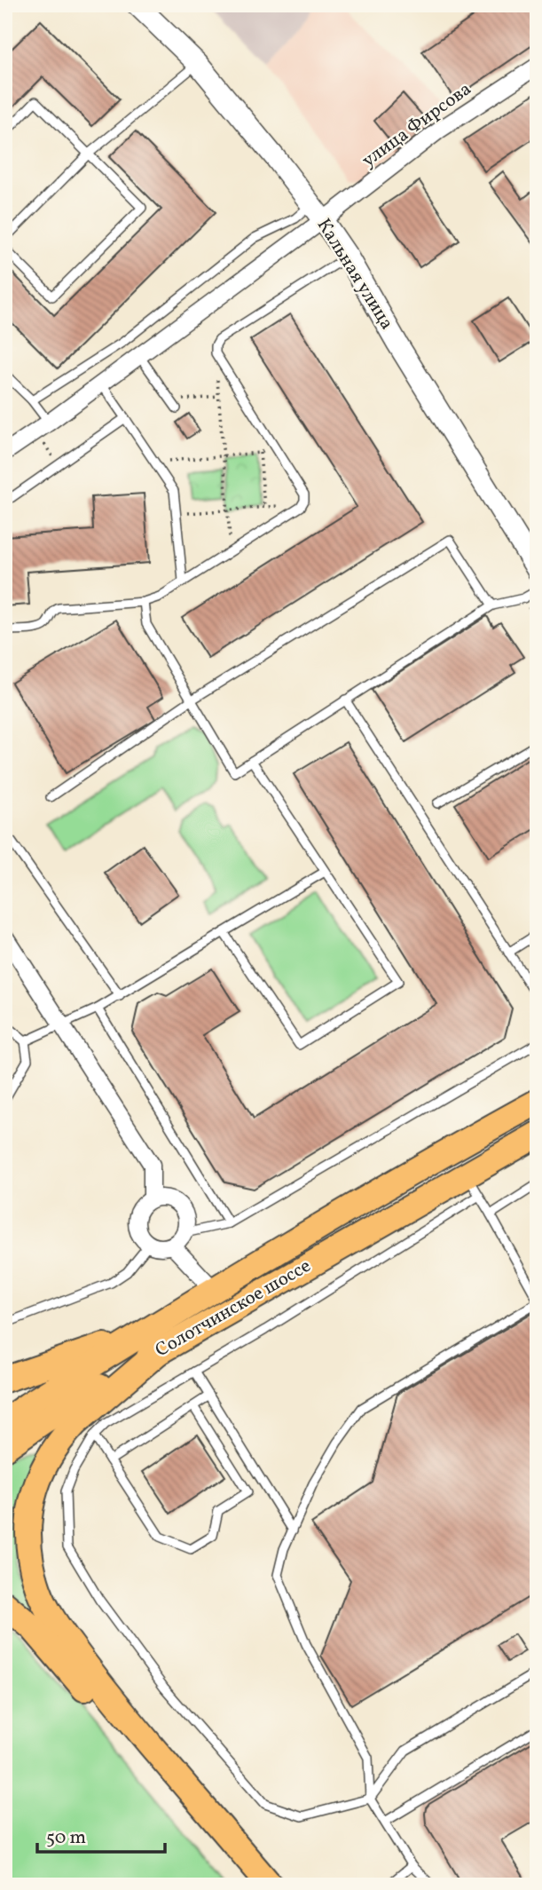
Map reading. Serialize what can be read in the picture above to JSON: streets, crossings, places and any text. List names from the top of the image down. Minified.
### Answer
{"streets":{"main road":["Солотчинское шоссе"],"street":["улица Фирсова","Кальная улица"]},"crossings":[["улица Фирсова","Кальная улица"]],"scale_bar":"50 m"}
